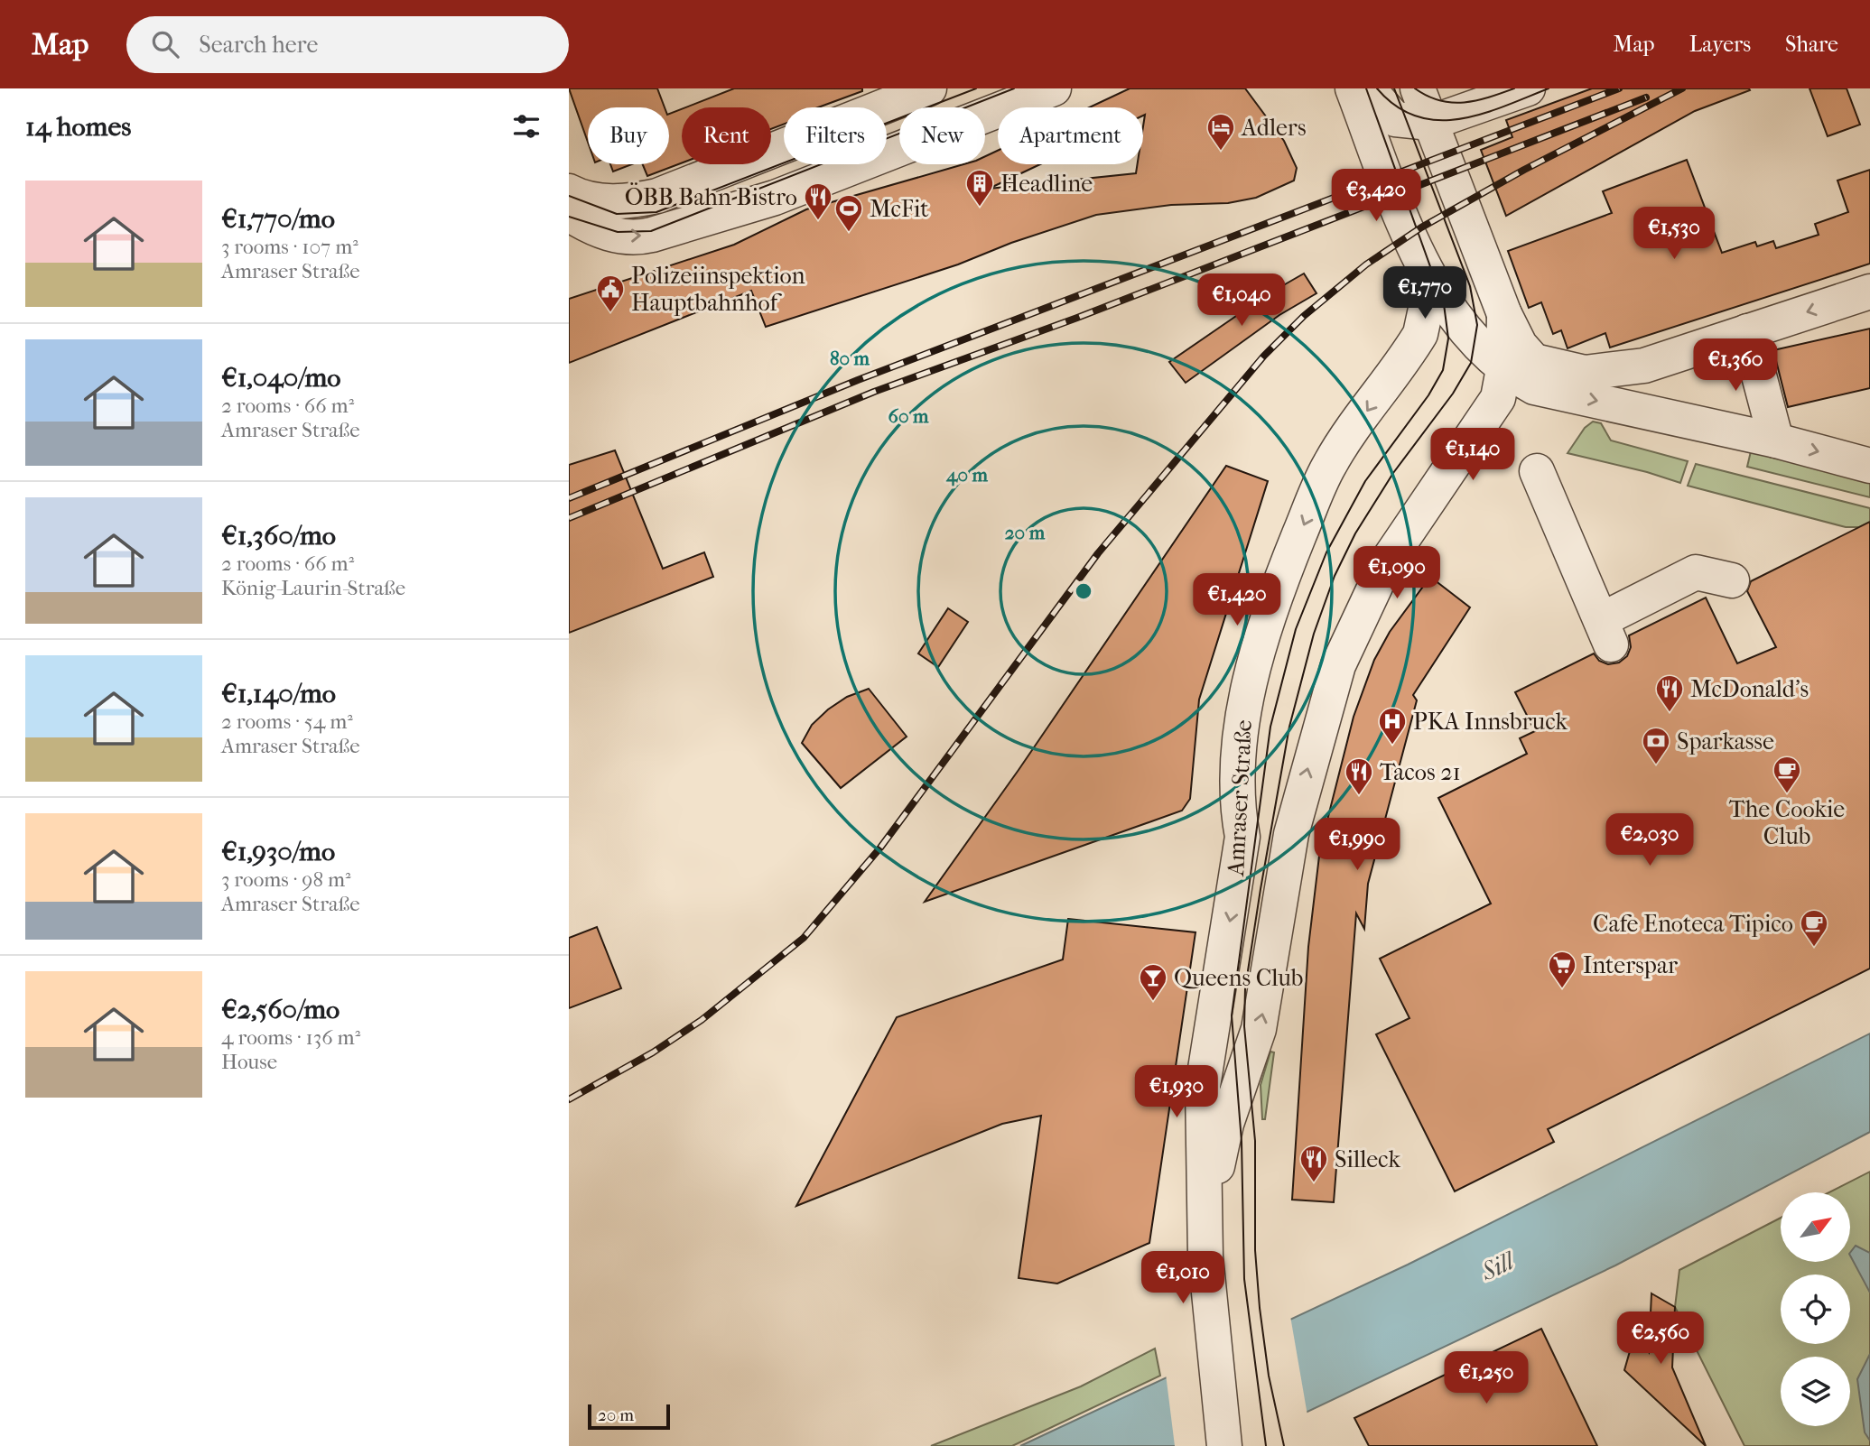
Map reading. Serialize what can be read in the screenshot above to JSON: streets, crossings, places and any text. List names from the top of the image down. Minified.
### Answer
{"streets":{"street":["Amraser Straße"]},"water":["Sill"],"places":{"hotel":["Adlers"],"building":["Headline"],"restaurant":["ÖBB Bahn Bistro","McDonald's","Tacos 21","Silleck"],"sports":["McFit"],"public building":["Polizeiinspektion Hauptbahnhof"],"hospital":["PKA Innsbruck"],"bank":["Sparkasse"],"cafe":["The Cookie Club","Cafe Enoteca Tipico"],"supermarket":["Interspar"],"bar":["Queens Club"]},"scale_bar":"20 m","north":"top right","page":{"header":"Map","search":"Search here","nav":["Map","Layers","Share"],"heading":"14 homes","chip":["Buy","Rent","Filters","New","Apartment"],"list":[{"name":"€1,770/mo","note":"3 rooms · 107 m² · Amraser Straße"},{"name":"€1,040/mo","note":"2 rooms · 66 m² · Amraser Straße"},{"name":"€1,360/mo","note":"2 rooms · 66 m² · König-Laurin-Straße"},{"name":"€1,140/mo","note":"2 rooms · 54 m² · Amraser Straße"},{"name":"€1,930/mo","note":"3 rooms · 98 m² · Amraser Straße"},{"name":"€2,560/mo","note":"4 rooms · 136 m² · House"}],"price":["€3,420","€1,530","€1,770","€1,040","€1,360","€1,140","€1,090","€1,420","€2,030","€1,990","€1,930","€1,010","€2,560","€1,250"],"scale":"20 m"},"rings":["80 m","60 m","40 m","20 m"]}
